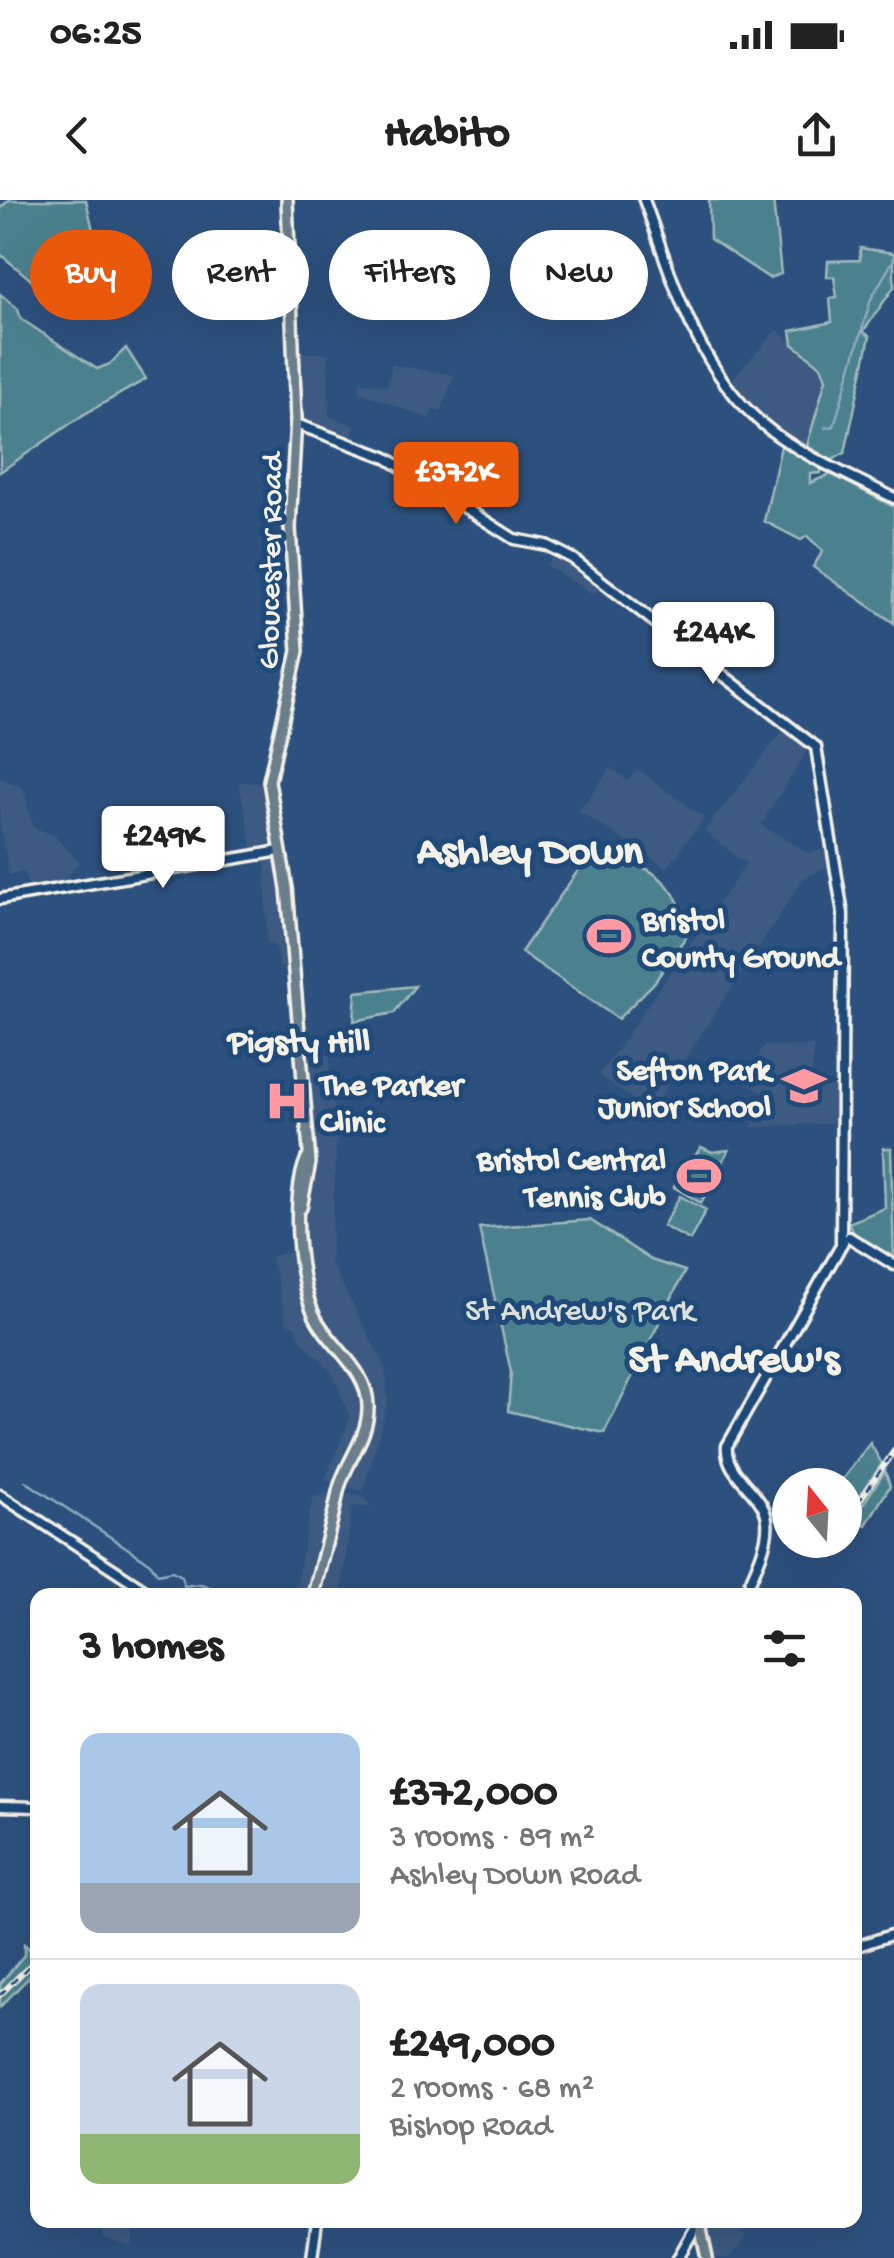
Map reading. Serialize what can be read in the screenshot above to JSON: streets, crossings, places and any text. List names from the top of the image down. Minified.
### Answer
{"streets":{"main road":["Gloucester Road"]},"districts":["Ashley Down","Pigsty Hill","St Andrew's"],"parks":["St Andrew's Park"],"places":{"sports":["Bristol County Ground","Bristol Central Tennis Club"],"school or university":["Sefton Park Junior School"],"hospital":["The Parker Clinic"]},"north":"top","page":{"status":"06:25","header":"Habito","chip":["Buy","Rent","Filters","New"],"price":["£372K","£244K","£249K"],"heading":"3 homes","list":[{"name":"£372,000","note":"3 rooms · 89 m² · Ashley Down Road"},{"name":"£249,000","note":"2 rooms · 68 m² · Bishop Road"}]}}
